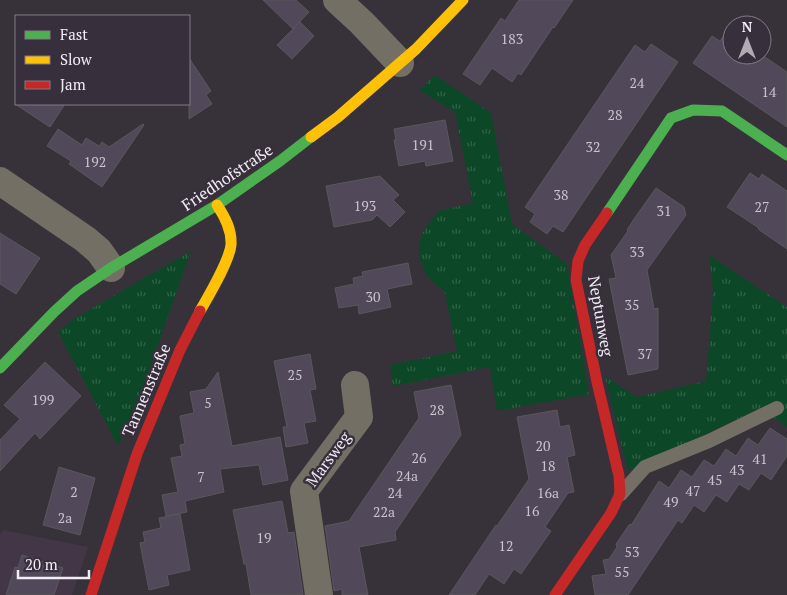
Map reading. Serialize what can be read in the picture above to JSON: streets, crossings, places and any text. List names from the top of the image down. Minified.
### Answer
{"streets":{"street":["Friedhofstraße","Neptunweg","Tannenstraße","Marsweg"]},"crossings":[["Friedhofstraße","Tannenstraße"]],"house_numbers":["183","24","14","28","191","32","192","38","193","27","31","33","30","35","37","25","199","5","28","20","26","41","18","43","24a","7","45","47","2","24","16a","49","16","22a","2a","19","12","53","55"],"legend":["Fast","Slow","Jam"],"scale_bar":"20 m","north":"top"}
